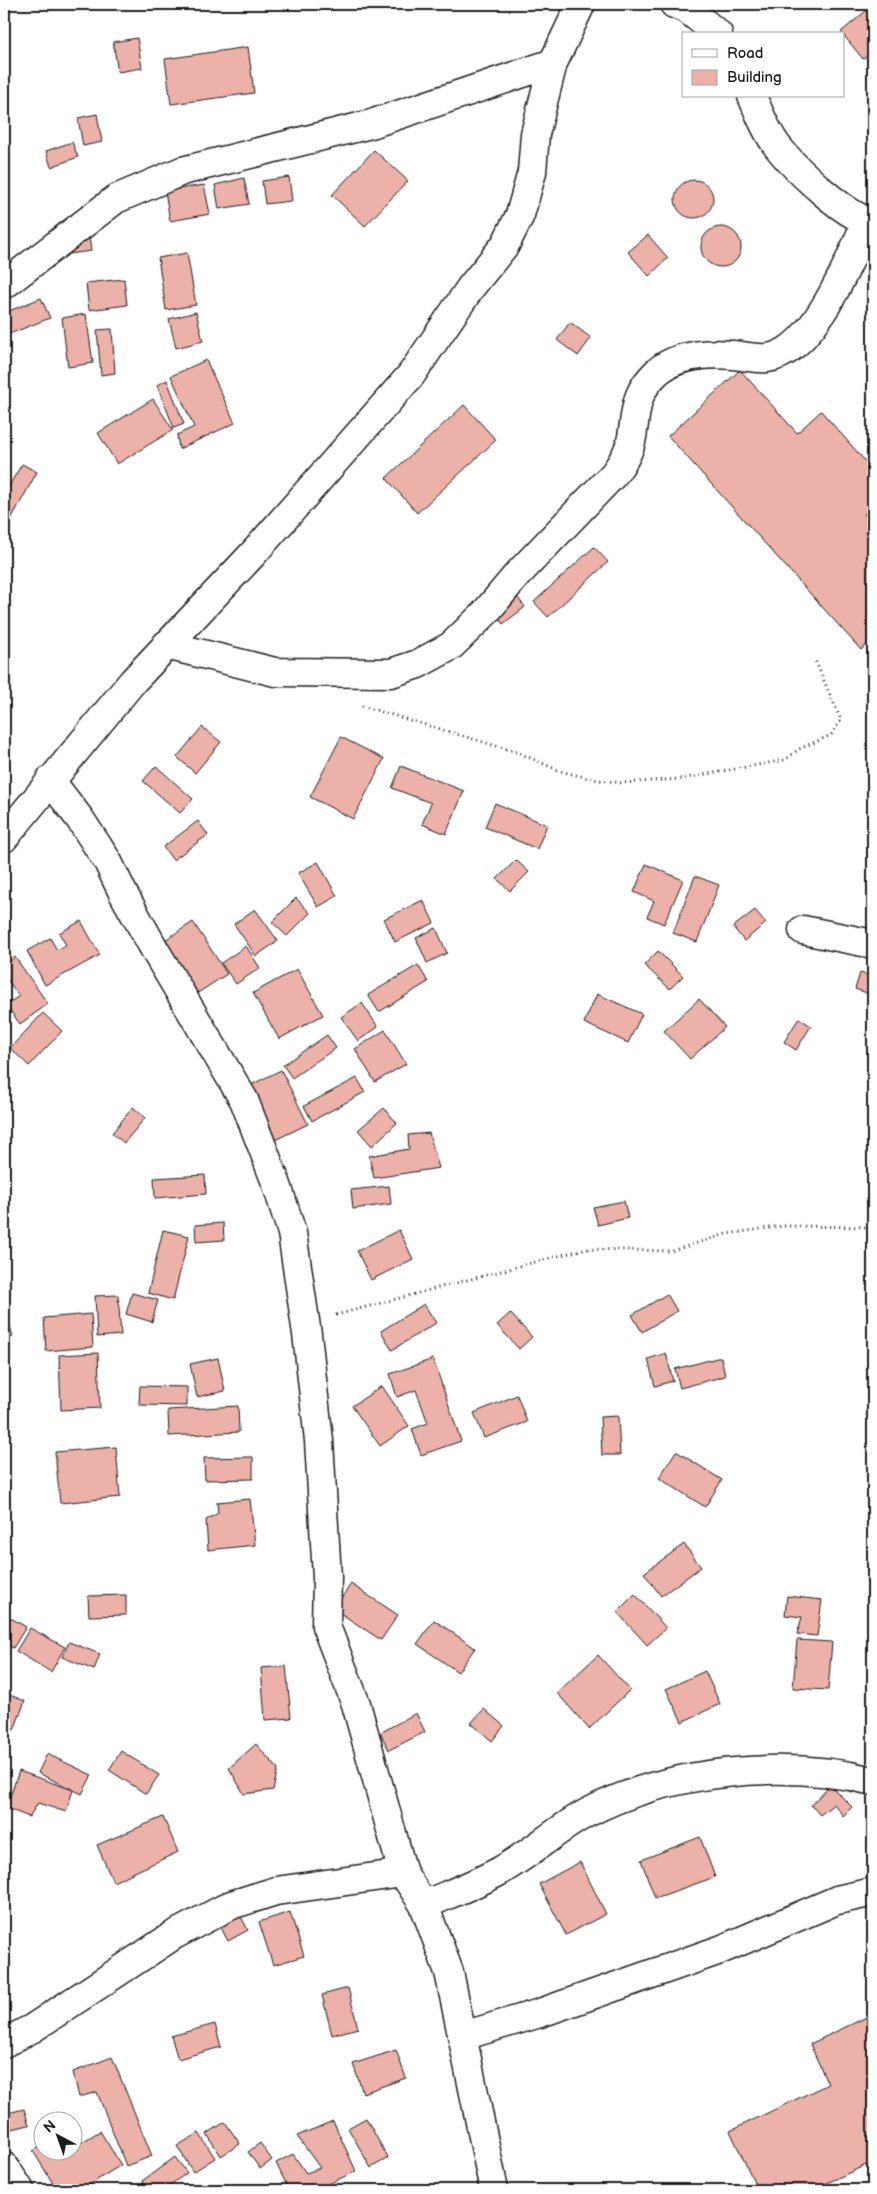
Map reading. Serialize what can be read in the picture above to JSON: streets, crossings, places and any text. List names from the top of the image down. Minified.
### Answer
{"legend":["Road","Building"],"north":"top left"}
